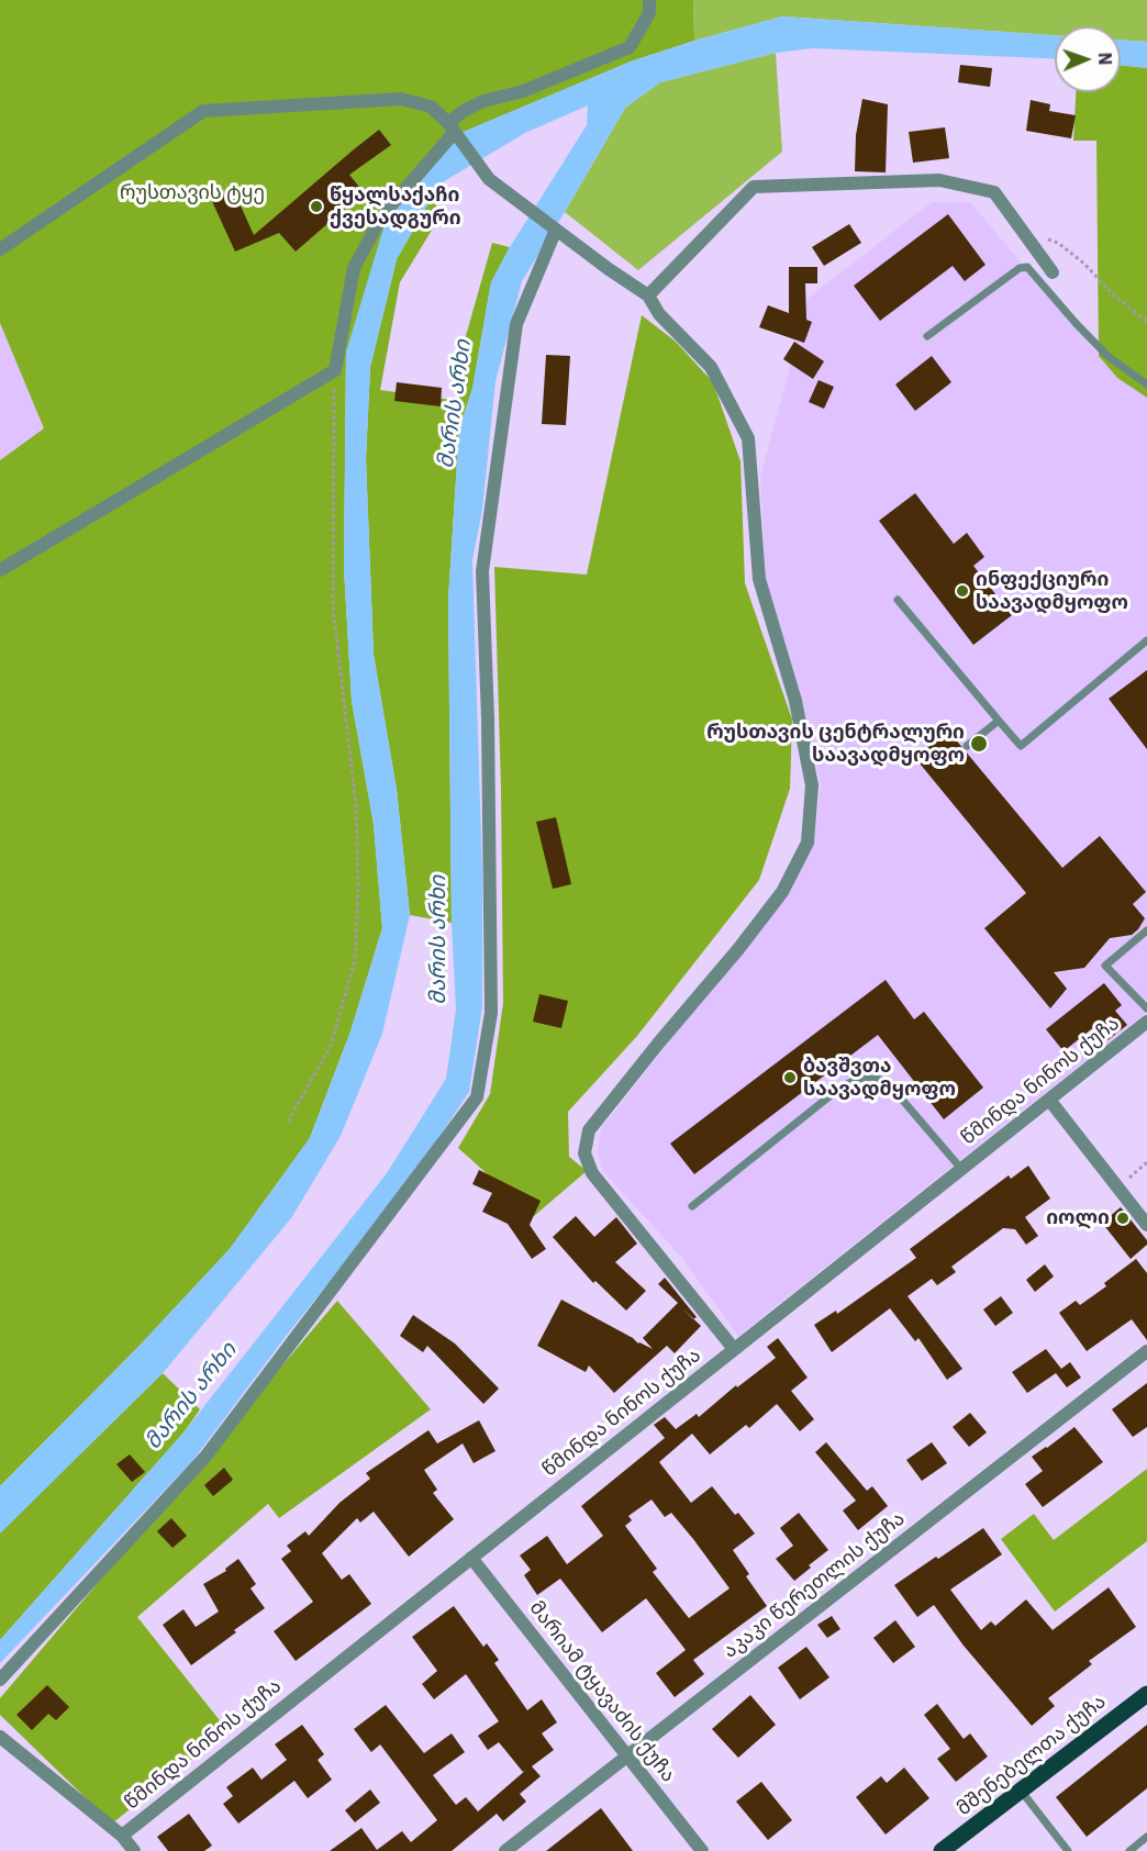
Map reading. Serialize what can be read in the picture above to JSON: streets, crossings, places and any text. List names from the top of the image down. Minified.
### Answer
{"streets":{"main road":["მშენებელთა ქუჩა"],"street":["წმინდა ნინოს ქუჩა","აკაკი წერეთლის ქუჩა","მარიამ ტყავაძის ქუჩა"]},"crossings":[["წმინდა ნინოს ქუჩა","მარიამ ტყავაძის ქუჩა"],["აკაკი წერეთლის ქუჩა","მარიამ ტყავაძის ქუჩა"]],"water":["მარის არხი"],"parks":["რუსთავის ტყე"],"places":["წყალსაქაჩი ქვესადგური","ინფექციური საავადმყოფო","რუსთავის ცენტრალური საავადმყოფო","ბავშვთა საავადმყოფო","იოლი"],"north":"right"}
